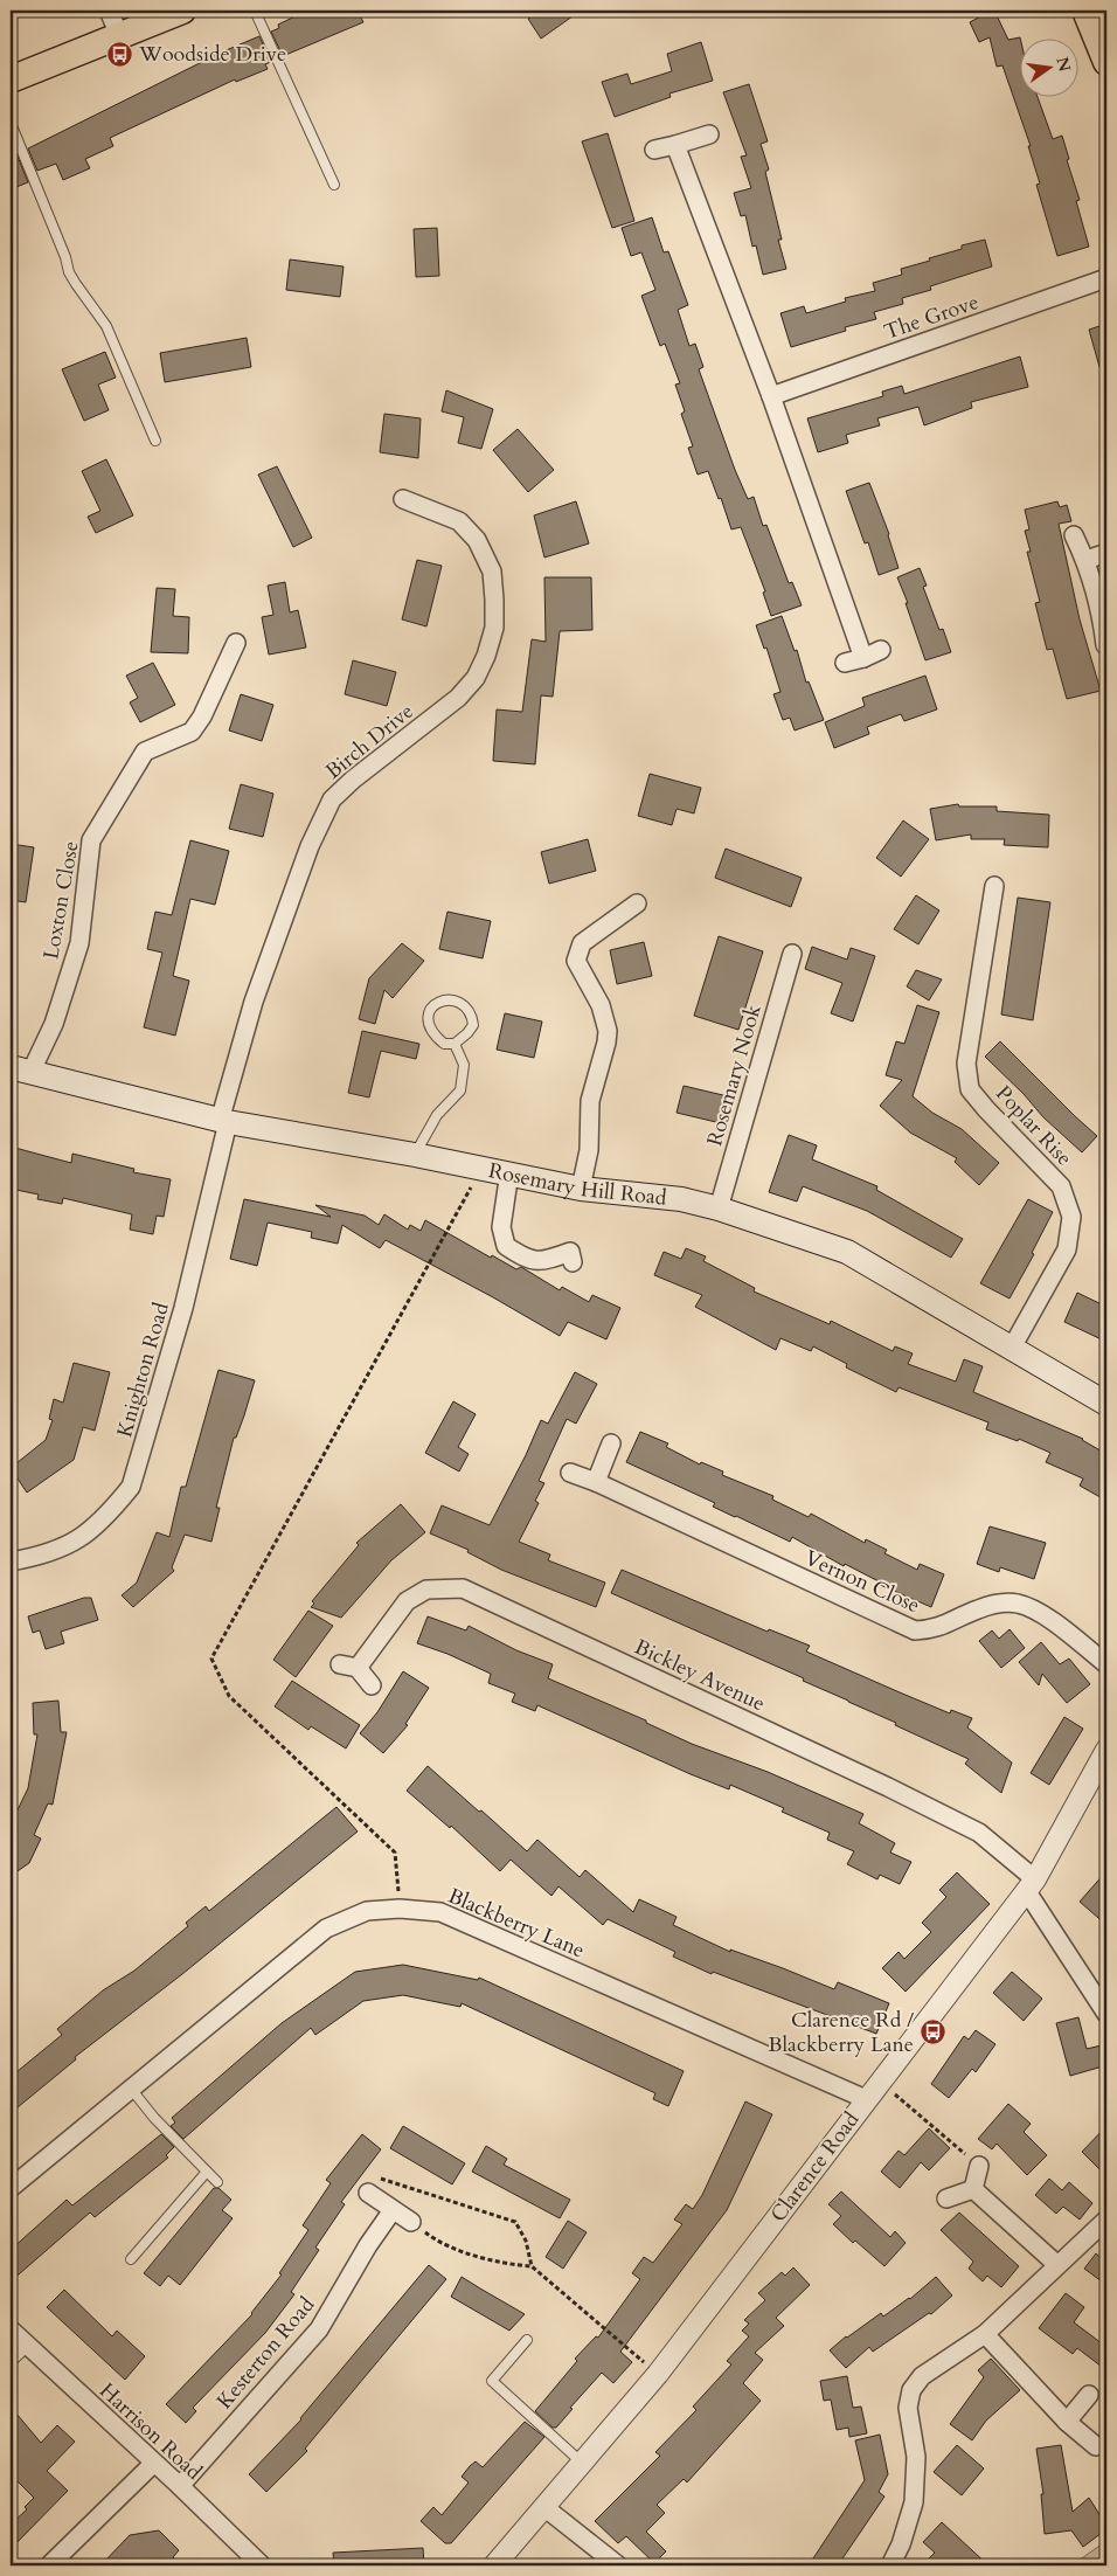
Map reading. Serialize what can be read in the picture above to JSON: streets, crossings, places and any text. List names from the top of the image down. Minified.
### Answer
{"streets":{"main road":["Rosemary Hill Road"],"street":["The Grove","Birch Drive","Loxton Close","Rosemary Nook","Poplar Rise","Knighton Road","Vernon Close","Bickley Avenue","Blackberry Lane","Clarence Road","Kesterton Road","Harrison Road"]},"crossings":[["Birch Drive","Rosemary Hill Road"],["Birch Drive","Knighton Road"],["Loxton Close","Rosemary Hill Road"],["Rosemary Nook","Rosemary Hill Road"],["Poplar Rise","Rosemary Hill Road"],["Rosemary Hill Road","Knighton Road"],["Bickley Avenue","Clarence Road"],["Blackberry Lane","Clarence Road"],["Kesterton Road","Harrison Road"]],"places":{"bus stop":["Woodside Drive","Clarence Rd / Blackberry Lane"]},"north":"right"}
